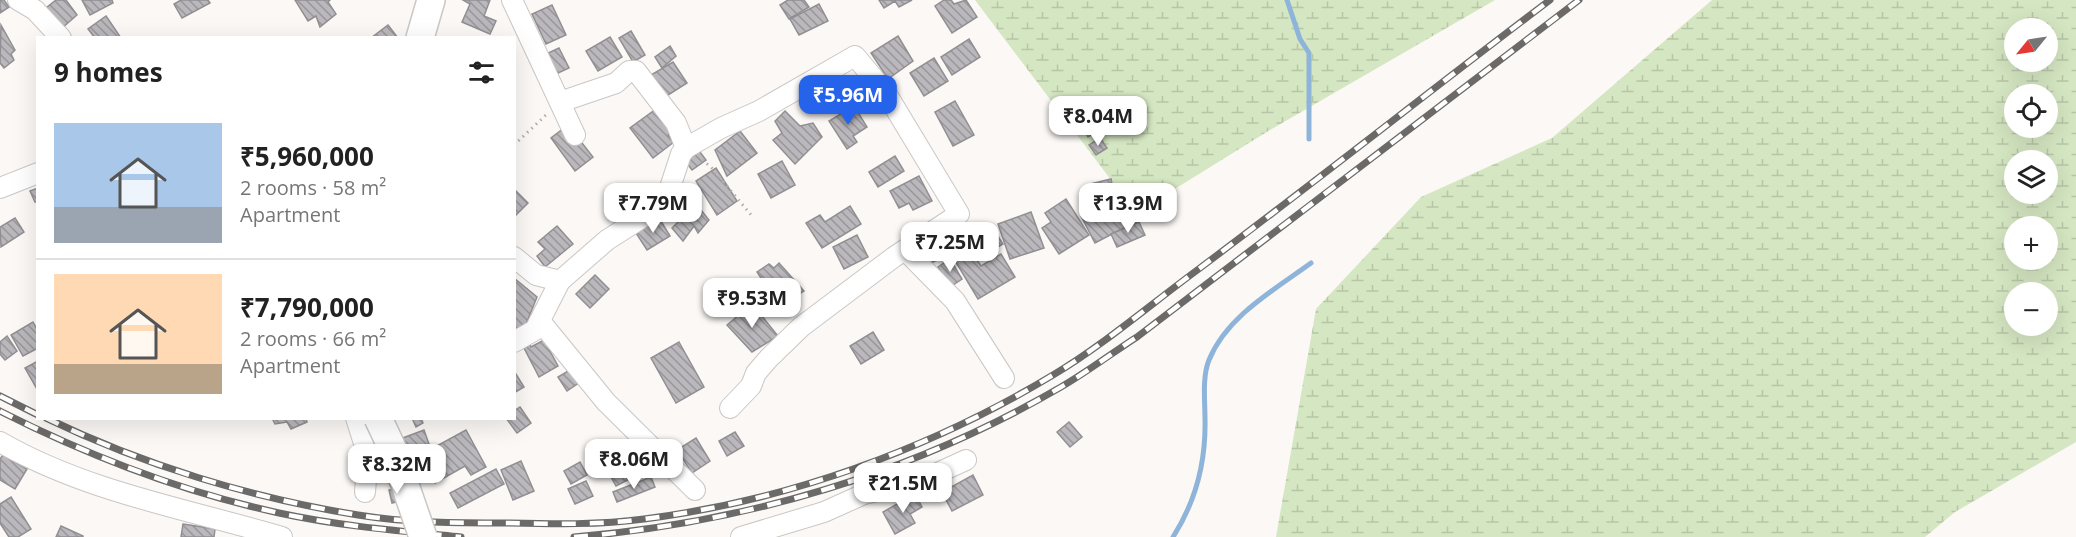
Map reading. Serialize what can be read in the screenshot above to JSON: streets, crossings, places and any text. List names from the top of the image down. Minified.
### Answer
{"north":"bottom left","page":{"map_buttons":["+","−"],"heading":"9 homes","price":["₹5.96M","₹8.04M","₹7.79M","₹13.9M","₹7.25M","₹9.53M","₹8.06M","₹8.32M","₹21.5M"],"list":[{"name":"₹5,960,000","note":"2 rooms · 58 m² · Apartment"},{"name":"₹7,790,000","note":"2 rooms · 66 m² · Apartment"}]}}
